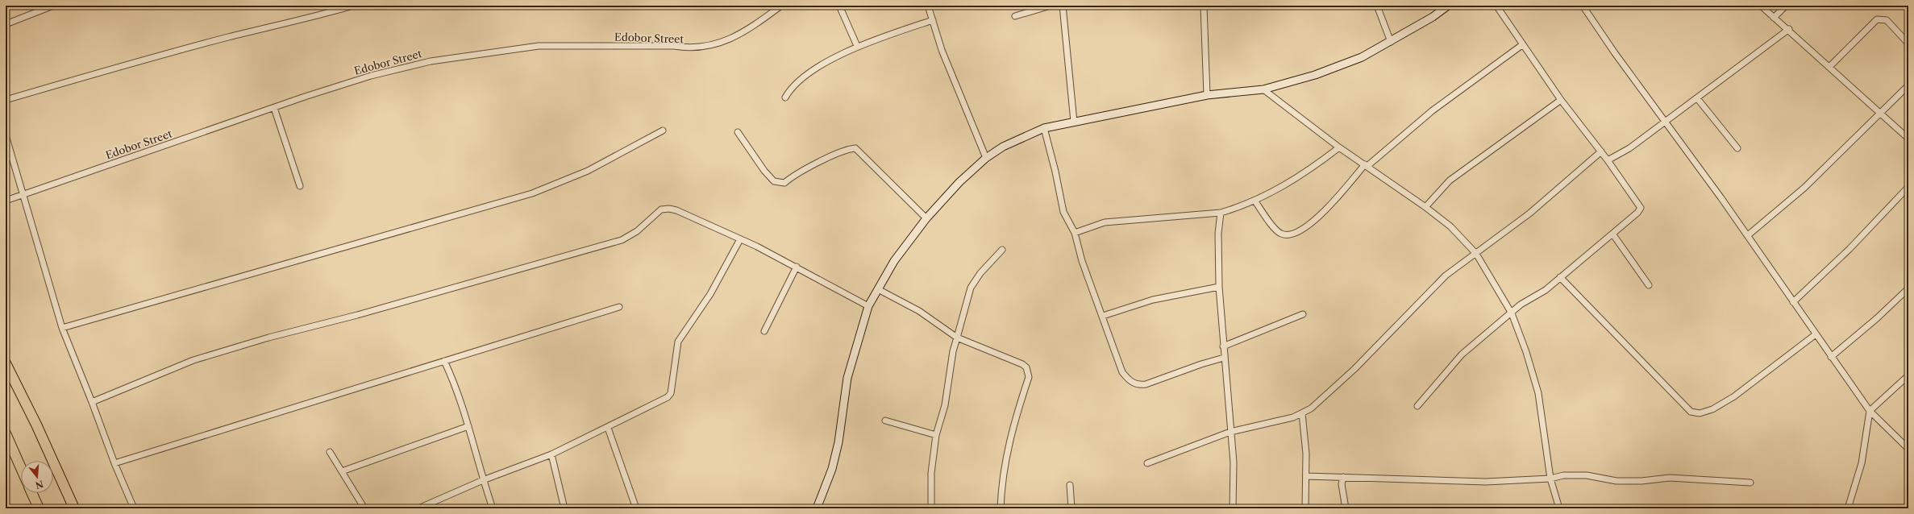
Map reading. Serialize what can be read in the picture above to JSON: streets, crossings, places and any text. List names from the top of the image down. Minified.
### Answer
{"streets":{"street":["Edobor Street"]},"north":"bottom"}
